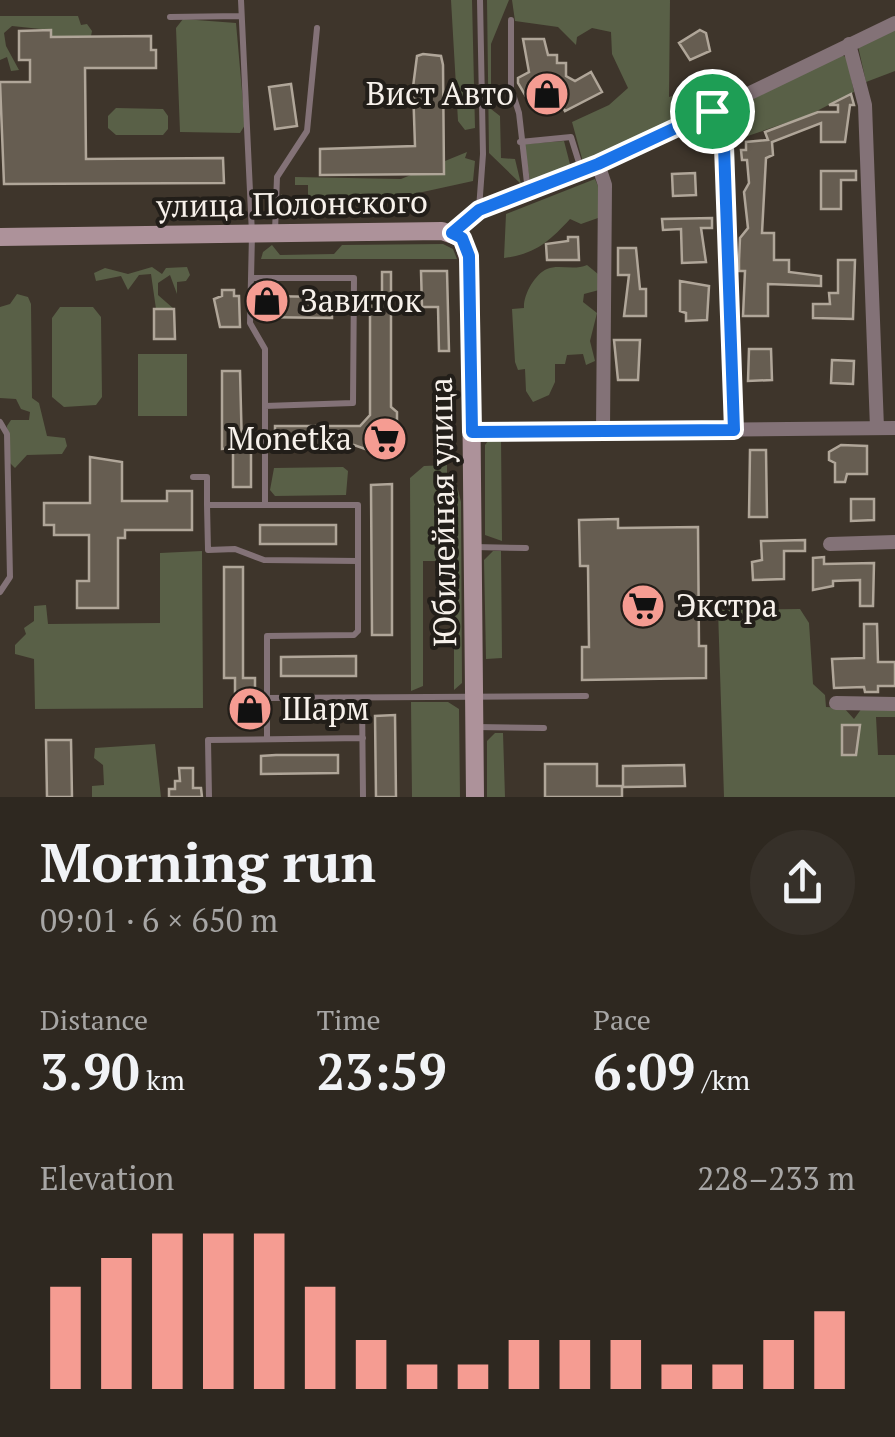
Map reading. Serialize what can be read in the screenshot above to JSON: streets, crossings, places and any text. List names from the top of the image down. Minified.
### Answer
{"streets":{"main road":["улица Полонского","Юбилейная улица"]},"crossings":[["улица Полонского","Юбилейная улица"]],"places":{"shop":["Вист Авто","Завиток","Шарм"],"supermarket":["Monetka","Экстра"]},"page":{"heading":["Morning run","09:01 · 6 × 650 m"],"stats":[["Distance","3.90 km"],["Time","23:59"],["Pace","6:09 /km"]],"chart":["Elevation","228–233 m"]}}
